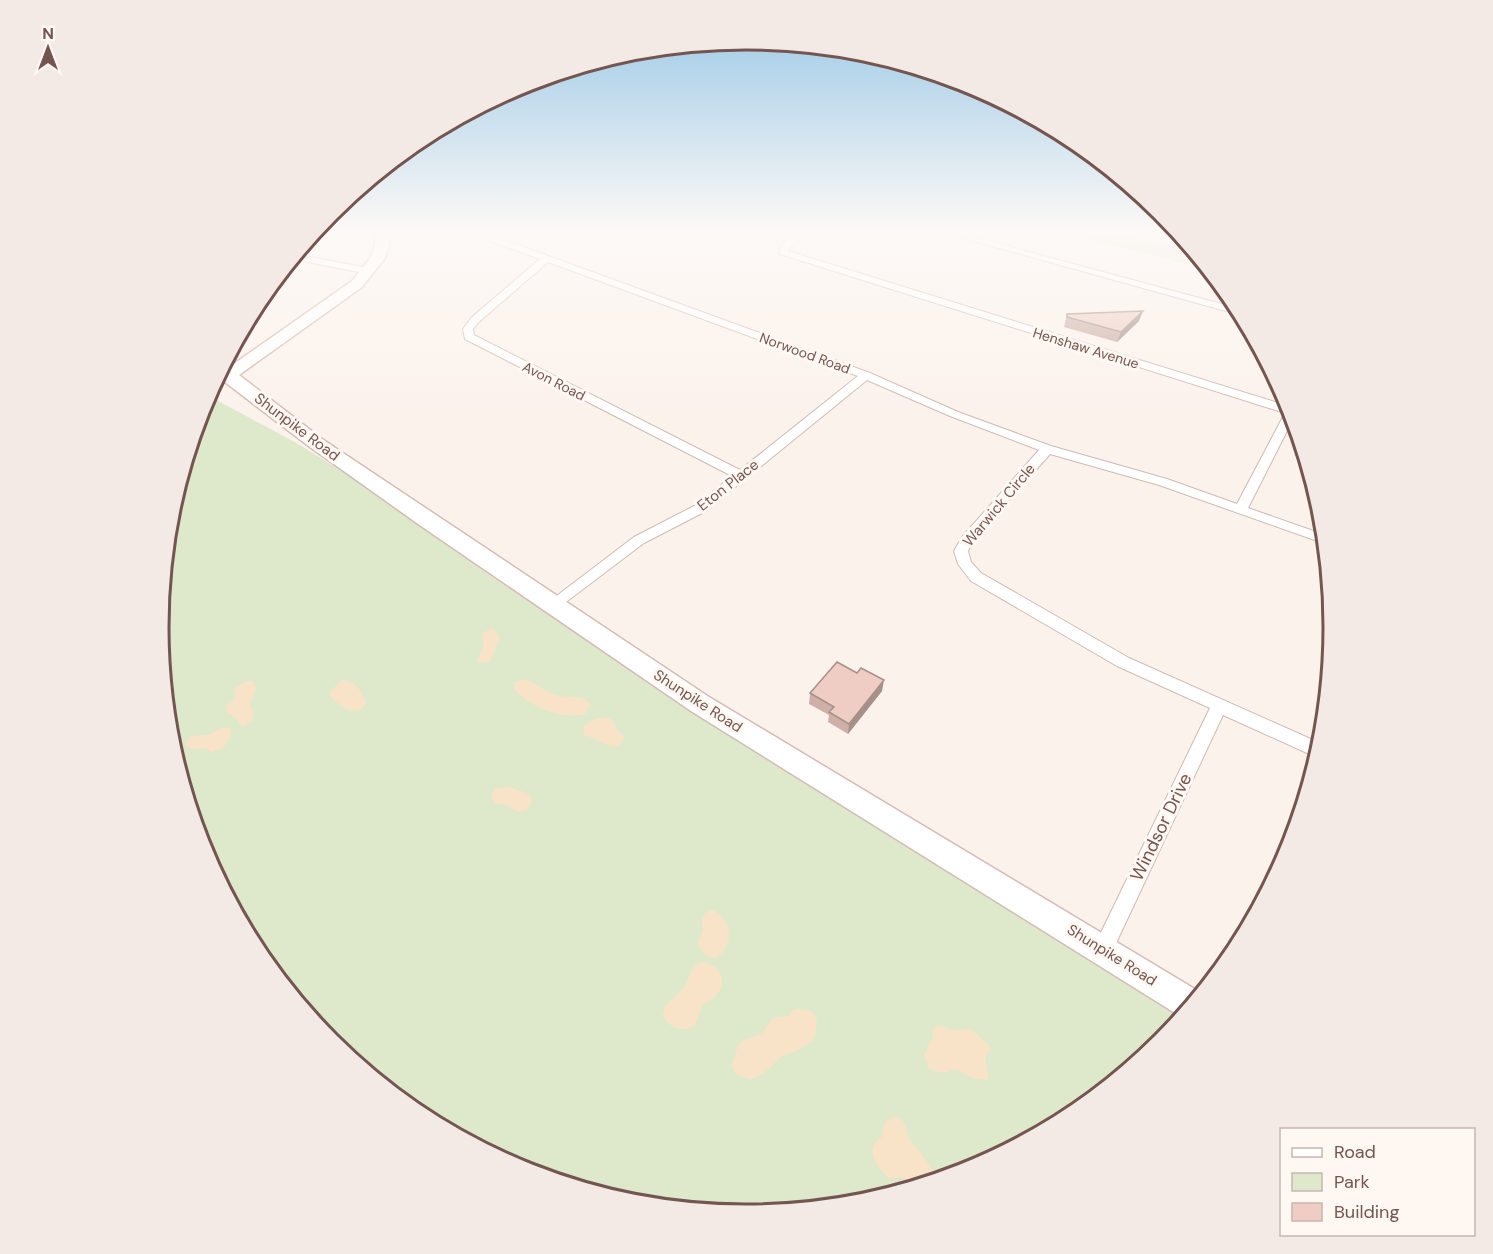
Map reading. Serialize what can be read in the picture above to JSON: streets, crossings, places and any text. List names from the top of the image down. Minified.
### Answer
{"streets":{"street":["Henshaw Avenue","Norwood Road","Avon Road","Shunpike Road","Eton Place","Warwick Circle","Windsor Drive"]},"crossings":[["Norwood Road","Eton Place"],["Norwood Road","Warwick Circle"],["Avon Road","Eton Place"],["Shunpike Road","Eton Place"],["Shunpike Road","Windsor Drive"],["Warwick Circle","Windsor Drive"]],"legend":["Road","Park","Building"],"north":"top"}
